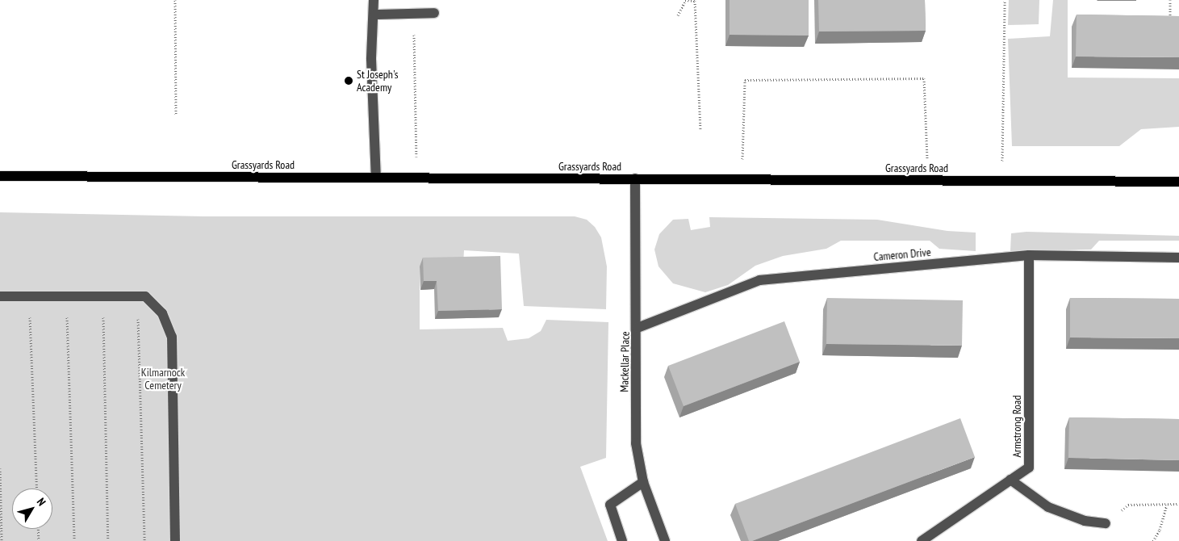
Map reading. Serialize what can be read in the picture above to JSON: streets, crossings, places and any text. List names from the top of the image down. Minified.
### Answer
{"streets":{"main road":["Grassyards Road"],"street":["Cameron Drive","Mackellar Place","Armstrong Road"]},"crossings":[["Grassyards Road","Mackellar Place"],["Cameron Drive","Mackellar Place"],["Cameron Drive","Armstrong Road"]],"parks":["Kilmarnock Cemetery"],"places":["St Joseph's Academy"],"north":"top right"}
